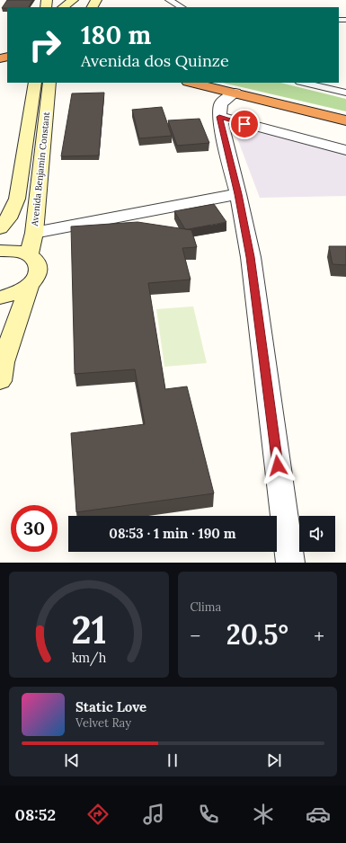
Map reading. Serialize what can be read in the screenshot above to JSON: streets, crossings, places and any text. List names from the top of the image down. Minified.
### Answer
{"streets":{"main road":["Avenida Benjamin Constant"]},"page":{"turn":["180 m","Avenida dos Quinze"],"limit":"30","trip":"08:53 · 1 min · 190 m","tile":"Clima","heat":["−","20.5°","+"],"song":["Static Love","Velvet Ray"],"tabs":"08:52","gauge":["21","km/h"]}}
